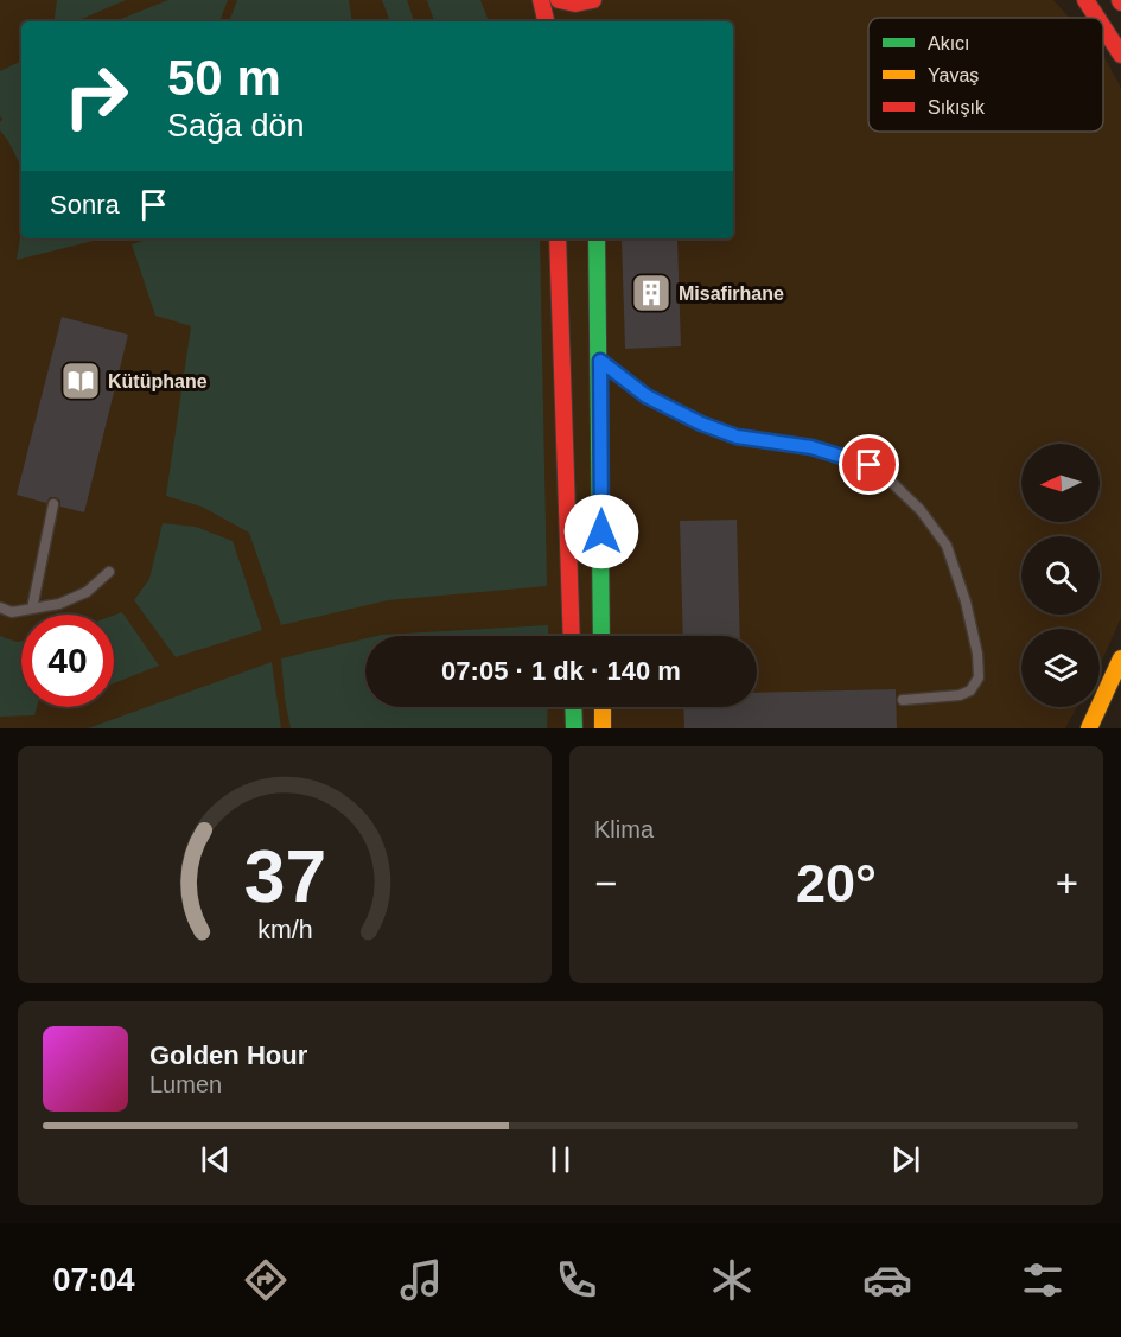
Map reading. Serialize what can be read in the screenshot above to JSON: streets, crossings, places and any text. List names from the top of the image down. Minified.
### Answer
{"places":{"building":["Misafirhane"],"library":["Kütüphane"]},"legend":["Akıcı","Yavaş","Sıkışık"],"north":"left","page":{"turn":["50 m","Sağa dön"],"then":"Sonra","limit":"40","trip":"07:05 · 1 dk · 140 m","tile":"Klima","heat":["−","20°","+"],"song":["Golden Hour","Lumen"],"tabs":"07:04","gauge":["37","km/h"]}}
